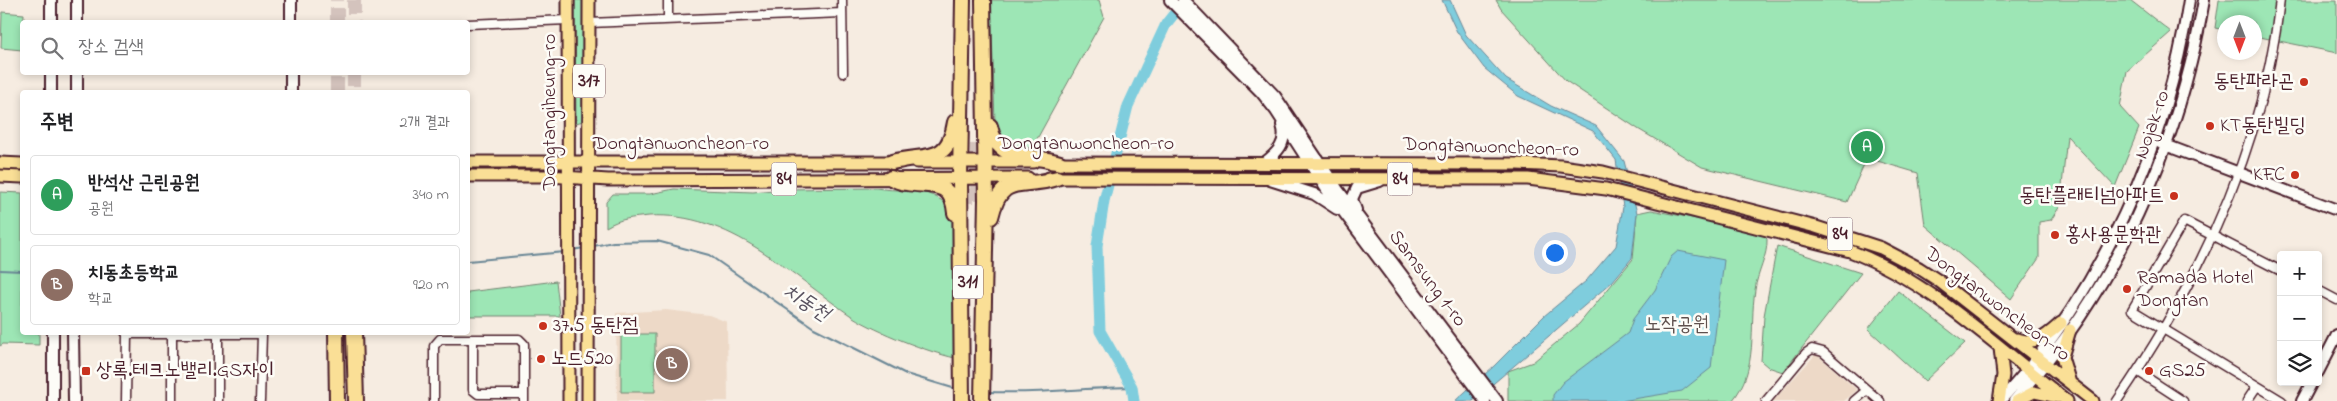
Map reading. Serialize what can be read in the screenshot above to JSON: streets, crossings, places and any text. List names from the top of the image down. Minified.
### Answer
{"streets":{"highway":["311"],"main road":["317","Dongtangiheung-ro","Dongtanwoncheon-ro","84"],"street":["Nojak-ro","Samsung 1-ro"]},"crossings":[["Dongtangiheung-ro","Dongtanwoncheon-ro"],["Dongtangiheung-ro","84"],["Nojak-ro","Dongtanwoncheon-ro"],["Dongtanwoncheon-ro","84"],["Dongtanwoncheon-ro","Samsung 1-ro"]],"water":["치동천"],"parks":["노작공원"],"places":{"other":["동탄파라곤","KT동탄빌딩","KFC","동탄플래티넘아파트","홍사용문학관","Ramada Hotel Dongtan","37.5 동탄점","노드520","GS25"],"transit":["상록.테크노밸리.GS자이"]},"north":"bottom","page":{"search":"장소 검색","heading":["주변","2개 결과"],"pins":["A","B"],"list":[{"mark":"A","name":"반석산 근린공원","note":"공원","value":"340 m"},{"mark":"B","name":"치동초등학교","note":"학교","value":"920 m"}],"map_buttons":["+","−"]}}
